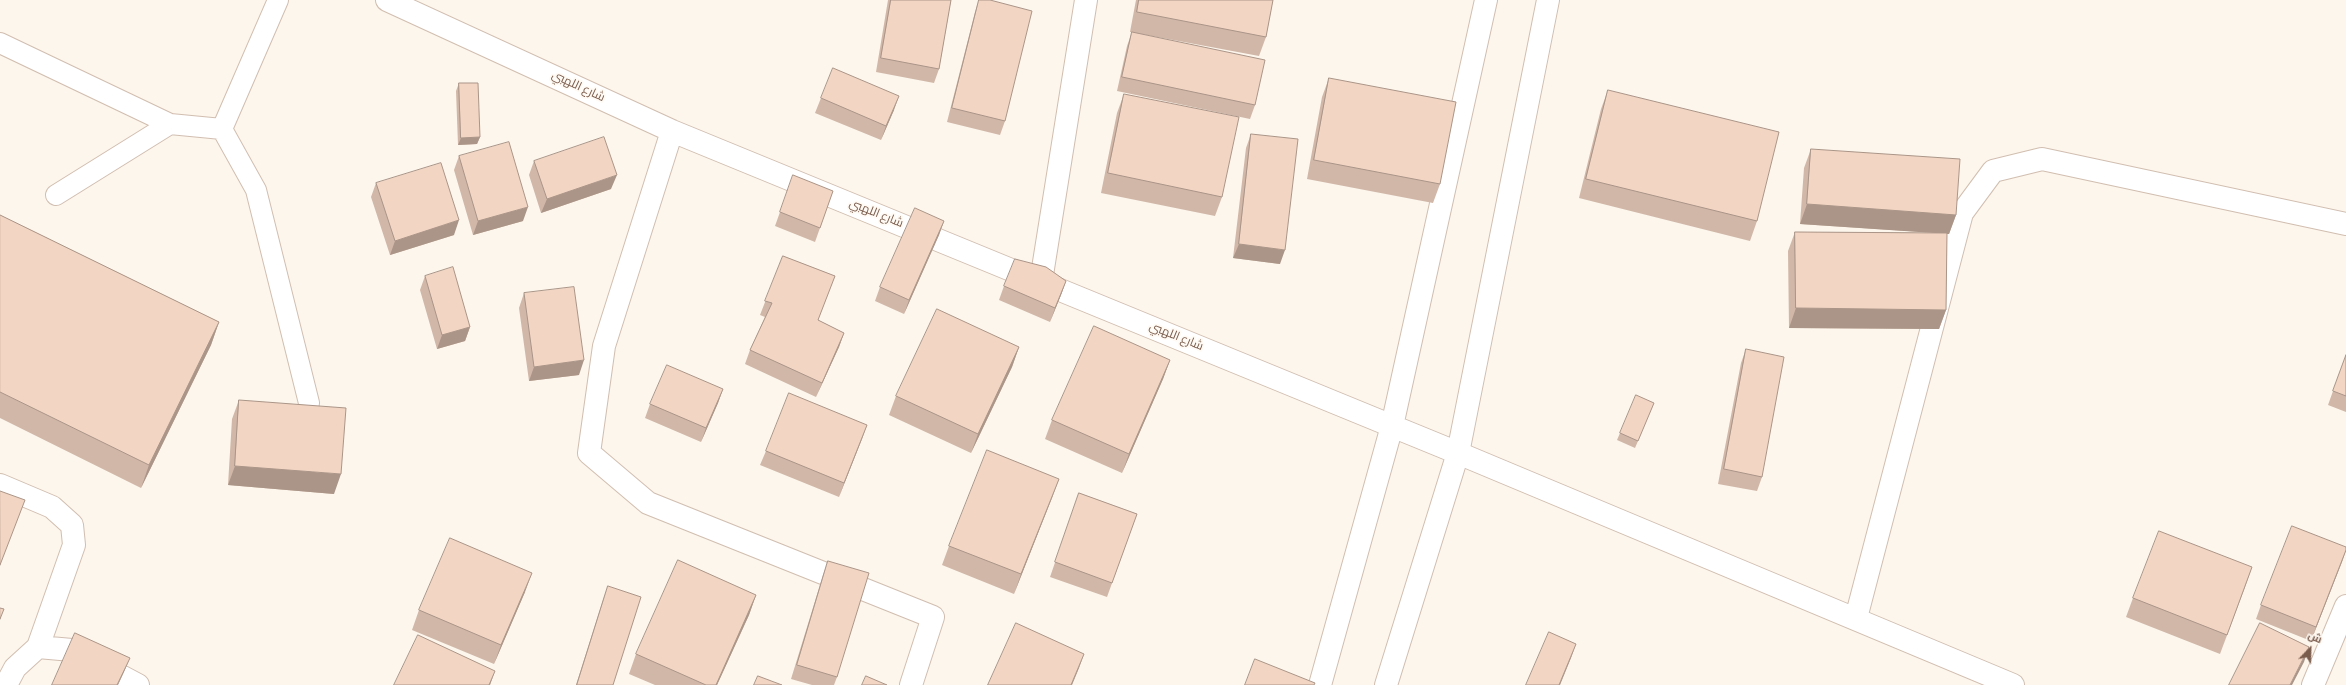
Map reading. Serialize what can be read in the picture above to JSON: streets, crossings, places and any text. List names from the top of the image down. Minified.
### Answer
{"streets":{"street":["شارع اللهبي"]},"north":"top right"}
